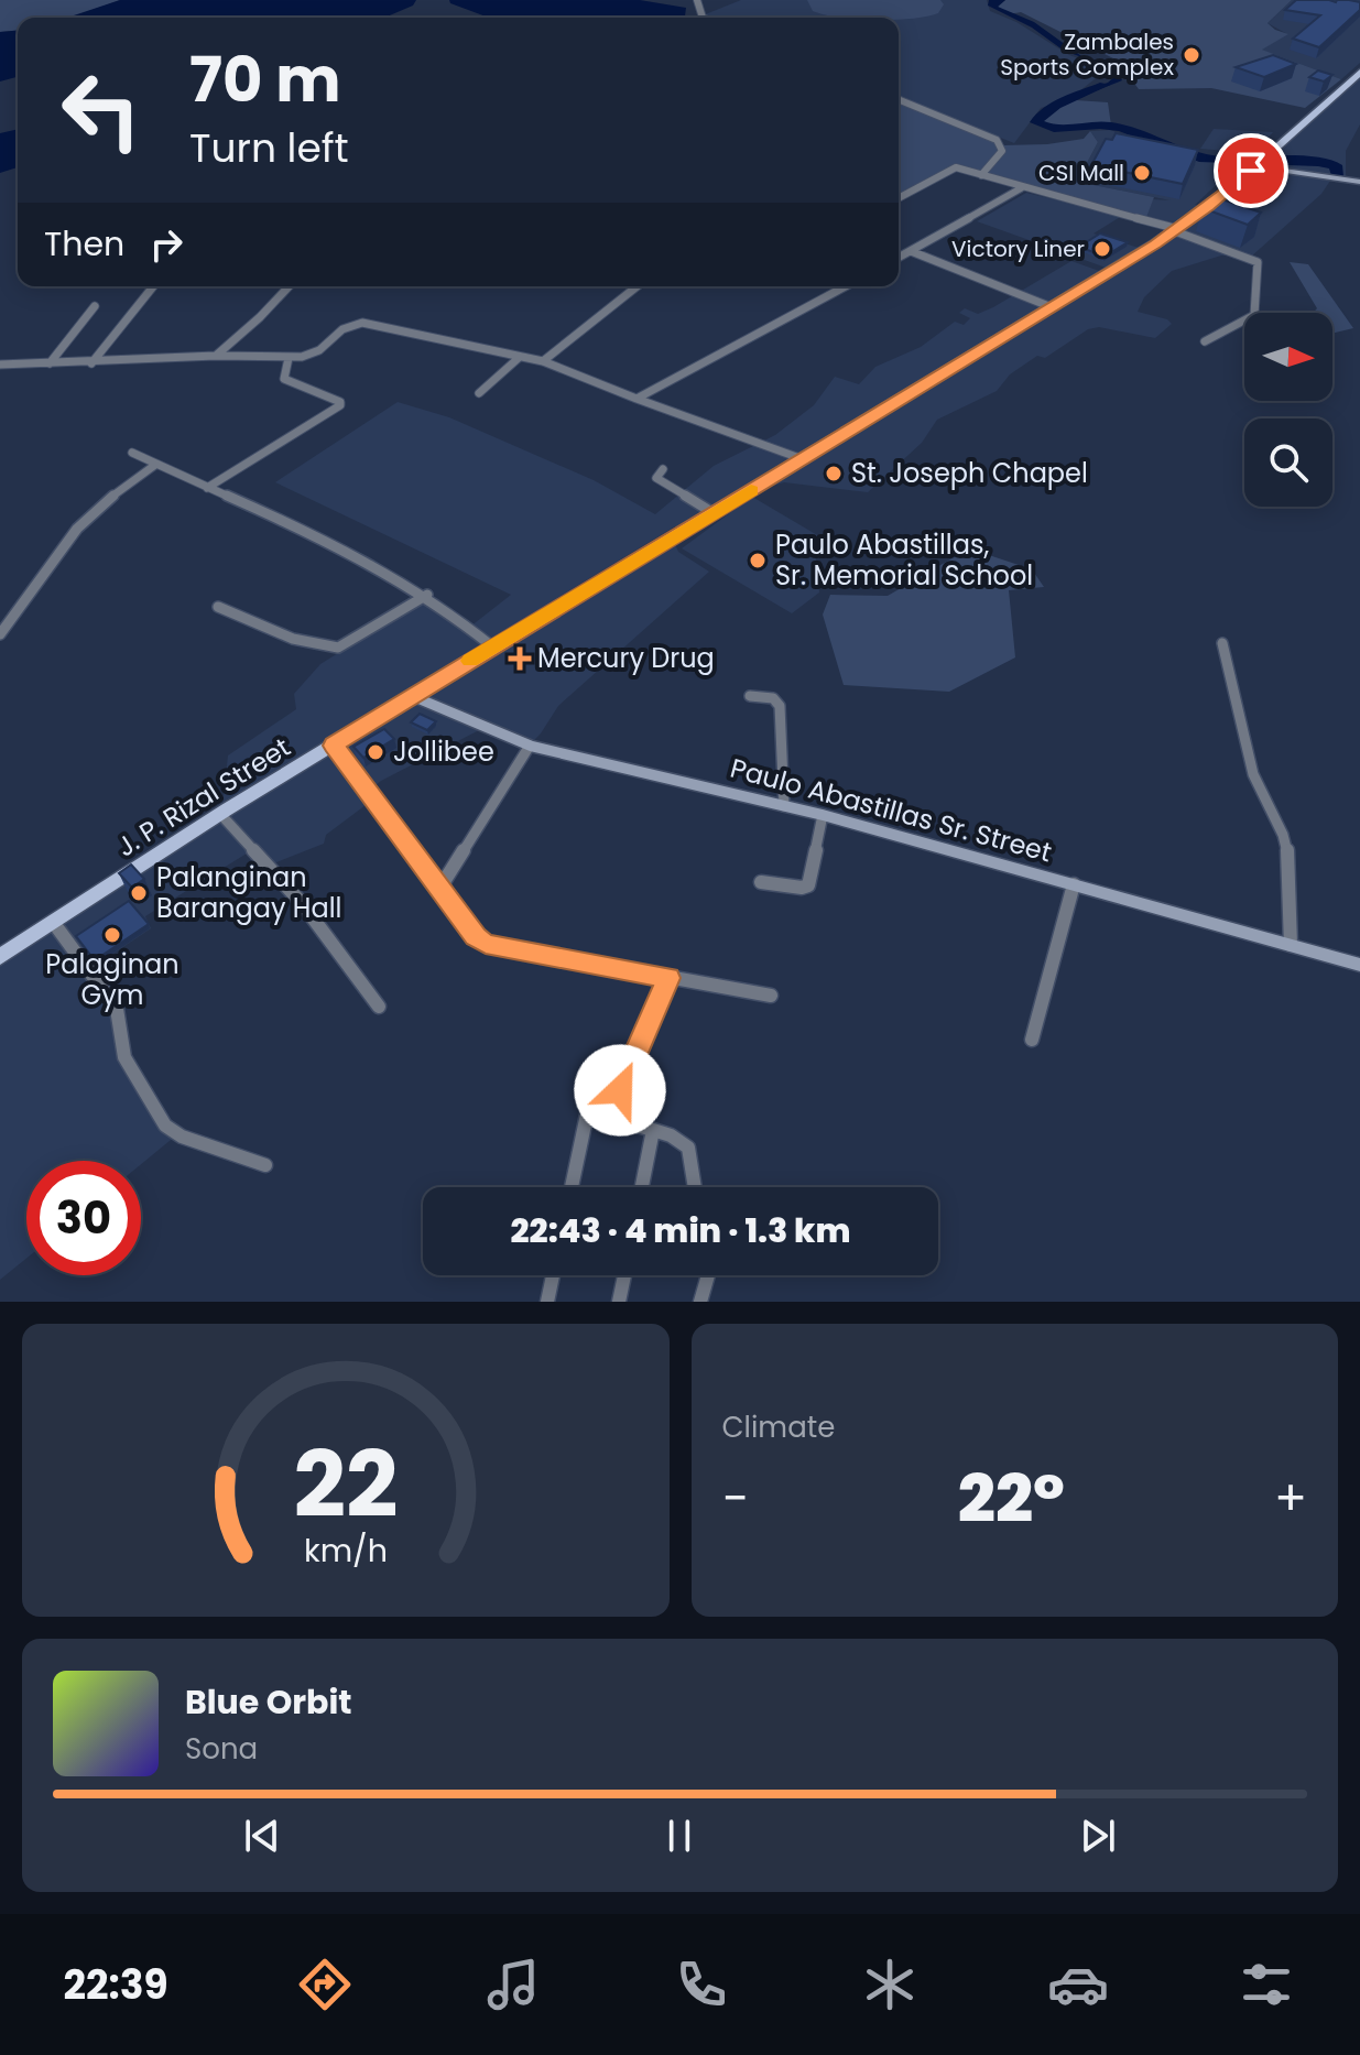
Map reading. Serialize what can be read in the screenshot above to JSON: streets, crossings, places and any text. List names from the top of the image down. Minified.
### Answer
{"streets":{"main road":["J. P. Rizal Street","Paulo Abastillas Sr. Street"]},"crossings":[["J. P. Rizal Street","Paulo Abastillas Sr. Street"]],"places":{"other":["Zambales Sports Complex","CSI Mall","Victory Liner","St. Joseph Chapel","Paulo Abastillas, Sr. Memorial School","Jollibee","Palanginan Barangay Hall","Palaginan Gym"],"health":["Mercury Drug"]},"north":"right","page":{"turn":["70 m","Turn left"],"then":"Then","limit":"30","trip":"22:43 · 4 min · 1.3 km","tile":"Climate","heat":["−","22°","+"],"song":["Blue Orbit","Sona"],"tabs":"22:39","gauge":["22","km/h"]}}
